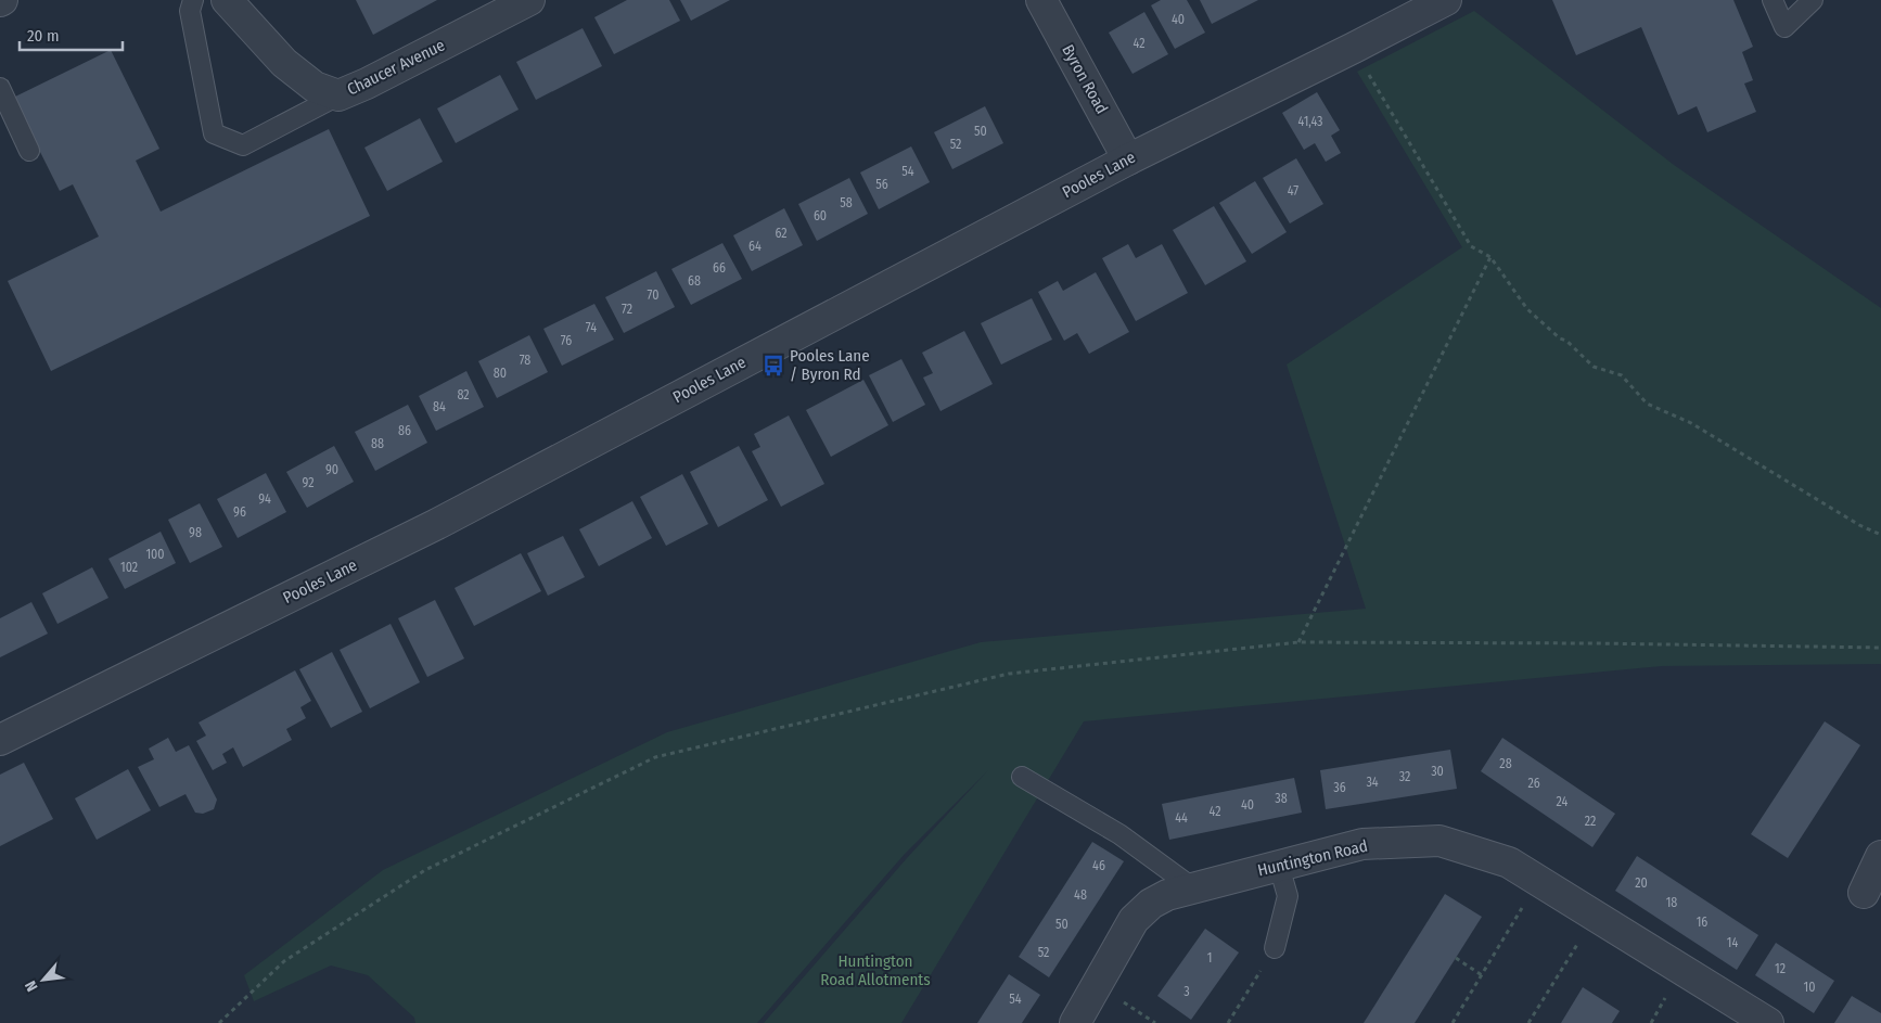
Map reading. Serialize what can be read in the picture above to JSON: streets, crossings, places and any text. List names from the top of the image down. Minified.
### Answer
{"streets":{"street":["Chaucer Avenue","Byron Road","Pooles Lane","Huntington Road"]},"crossings":[["Byron Road","Pooles Lane"]],"parks":["Huntington Road Allotments"],"places":{"bus stop":["Pooles Lane / Byron Rd"]},"house_numbers":["40","42","41,43","50","52","54","56","47","58","60","62","64","66","68","70","72","74","76","78","80","82","84","86","88","90","92","94","96","98","100","102","28","30","32","34","26","36","38","24","40","42","44","22","46","20","48","18","16","50","14","52","1","12","10","3","54"],"scale_bar":"20 m","north":"bottom left"}
